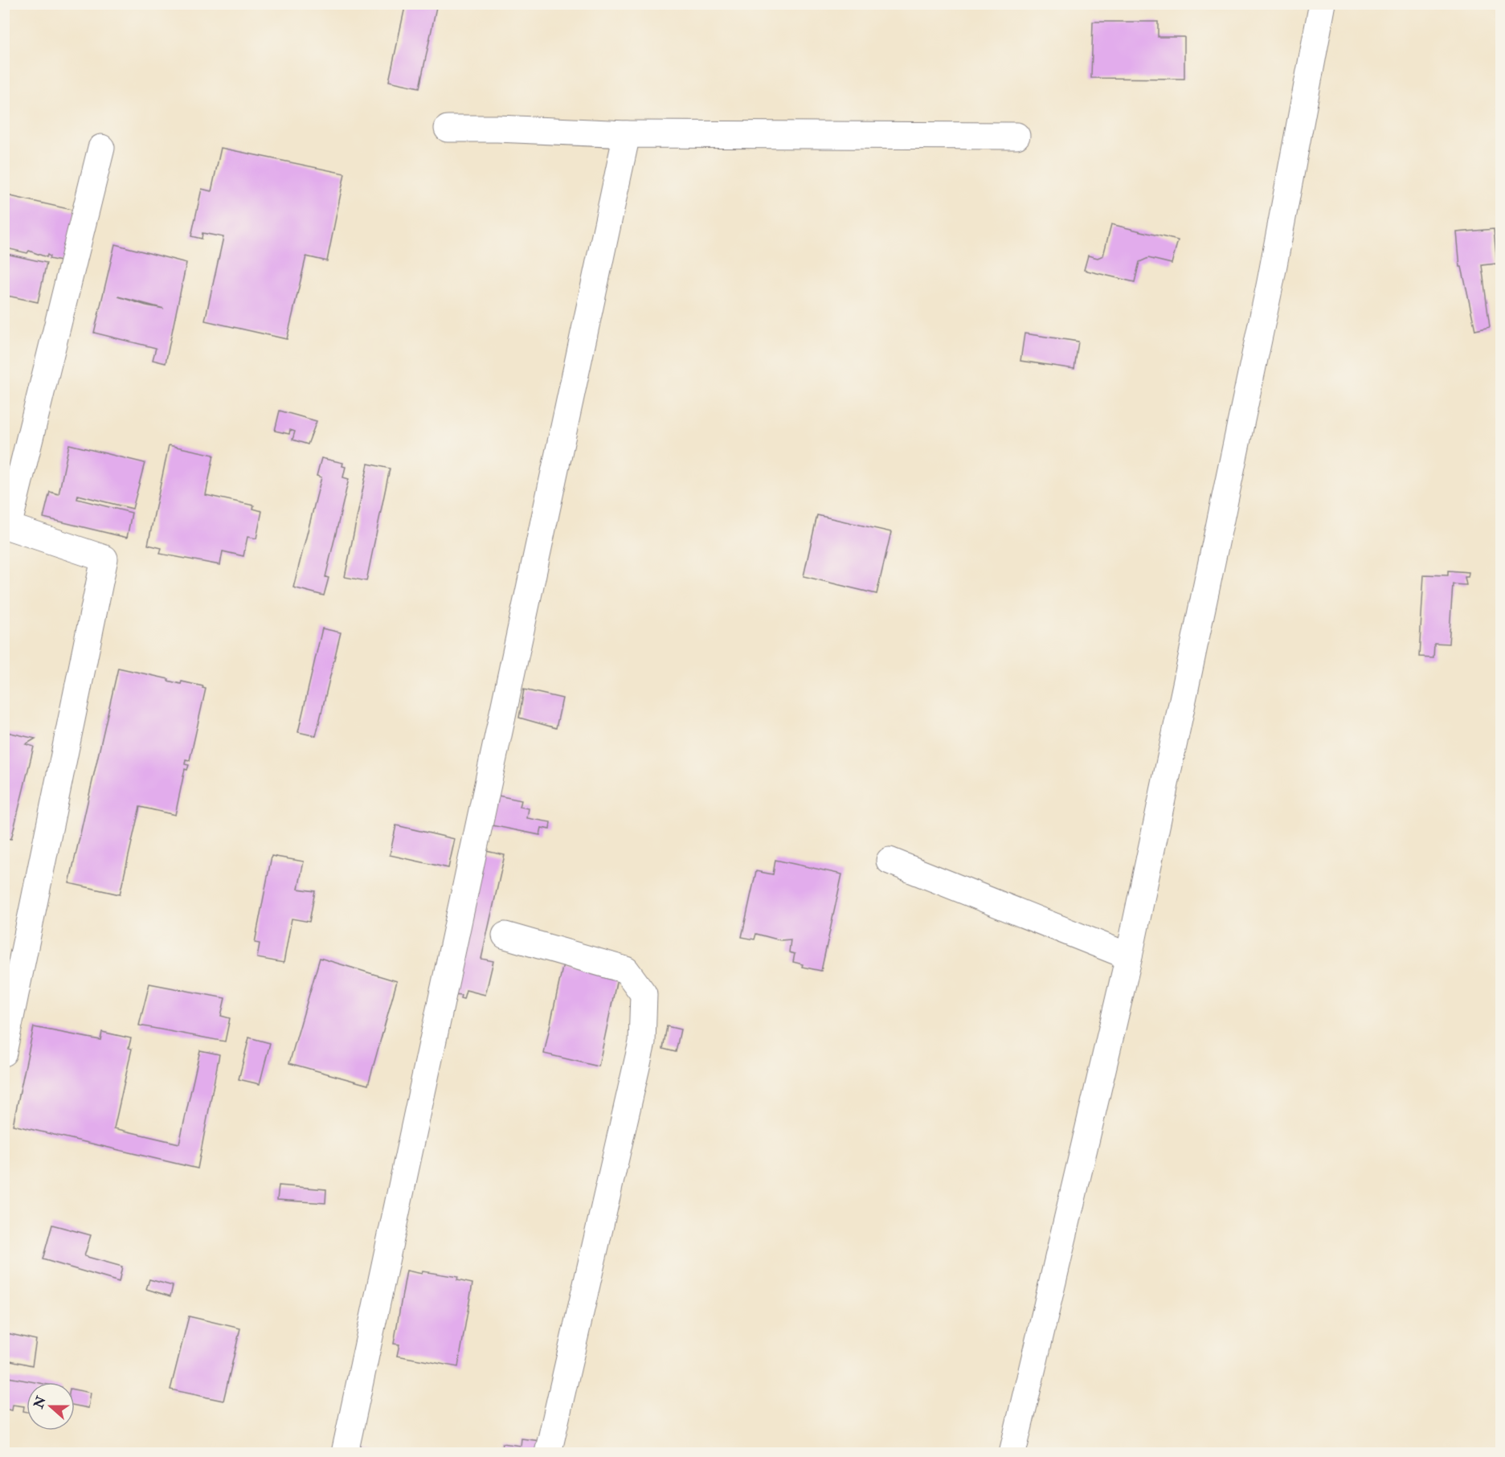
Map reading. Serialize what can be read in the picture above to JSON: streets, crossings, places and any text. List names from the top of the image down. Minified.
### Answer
{"north":"left"}
